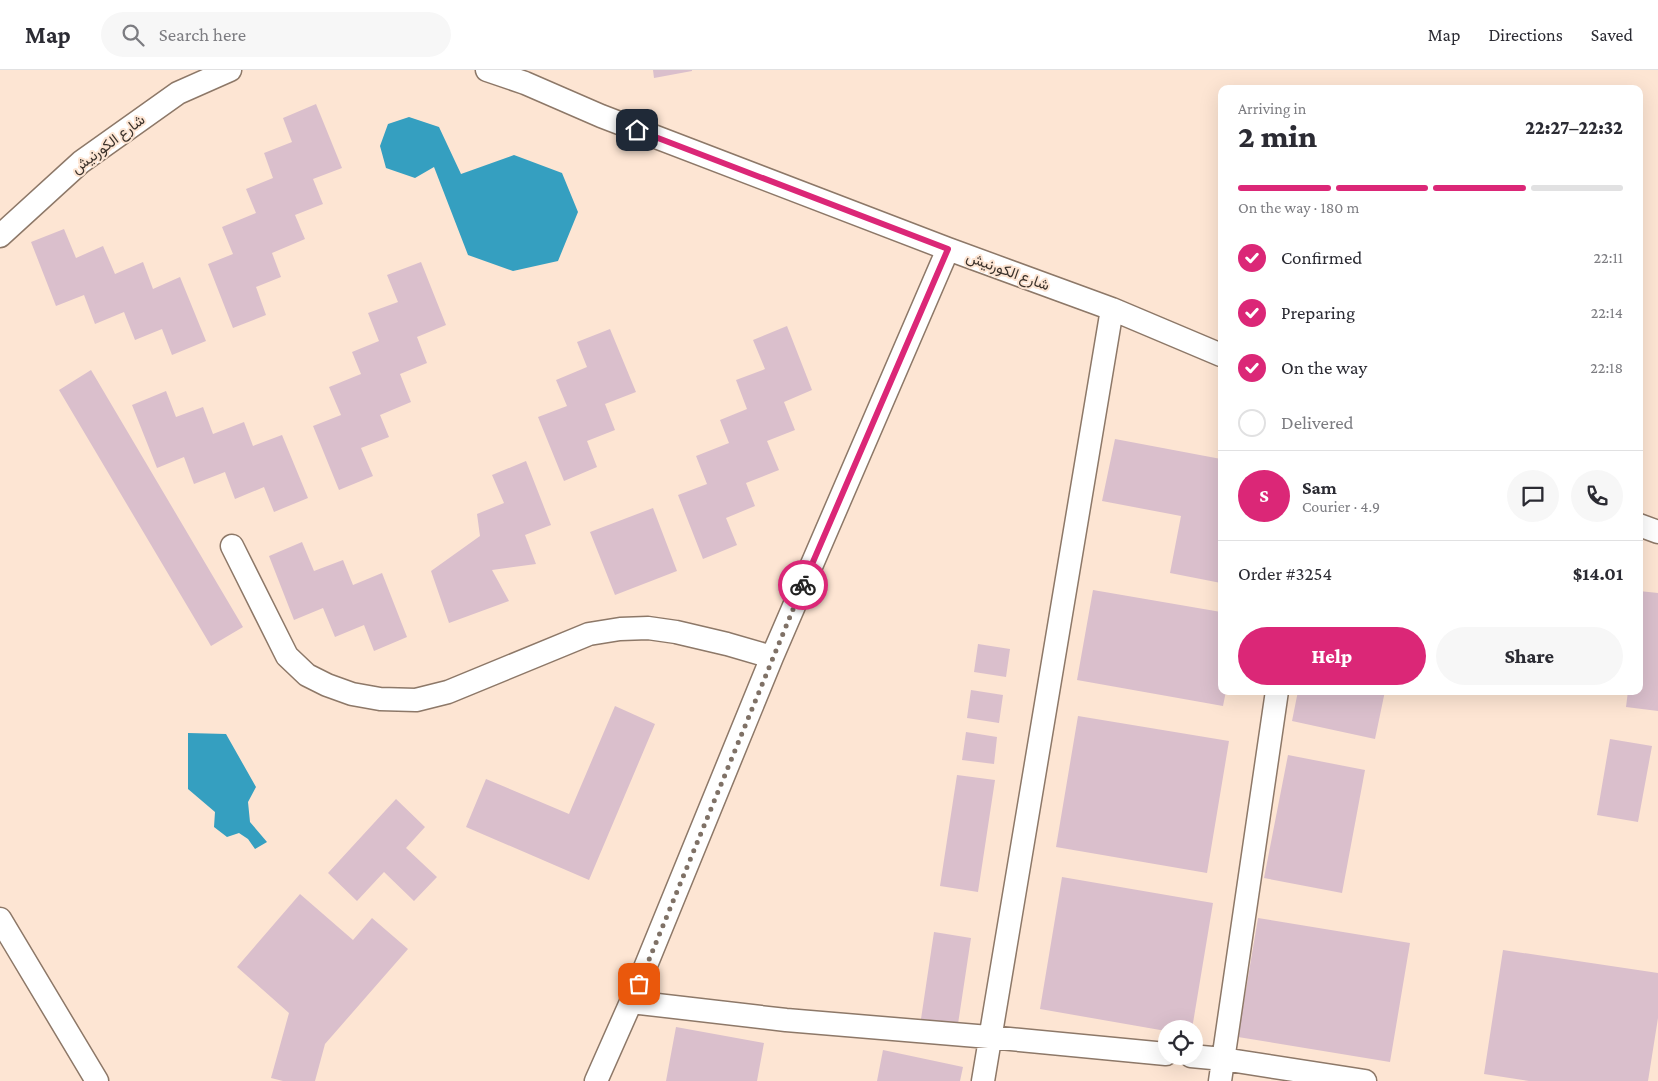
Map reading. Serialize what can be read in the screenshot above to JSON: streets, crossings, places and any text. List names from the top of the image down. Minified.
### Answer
{"streets":{"street":["شارع الكورنيش"]},"page":{"header":"Map","search":"Search here","nav":["Map","Directions","Saved"],"heading":["2 min","Arriving in","22:27–22:32"],"panel":["Sam","Courier · 4.9","Order #3254","$14.01"],"bar":"On the way · 180 m","list":[["Confirmed","22:11"],["Preparing","22:14"],["On the way","22:18"],"Delivered"],"round":"S","buttons":["Help","Share"]}}
